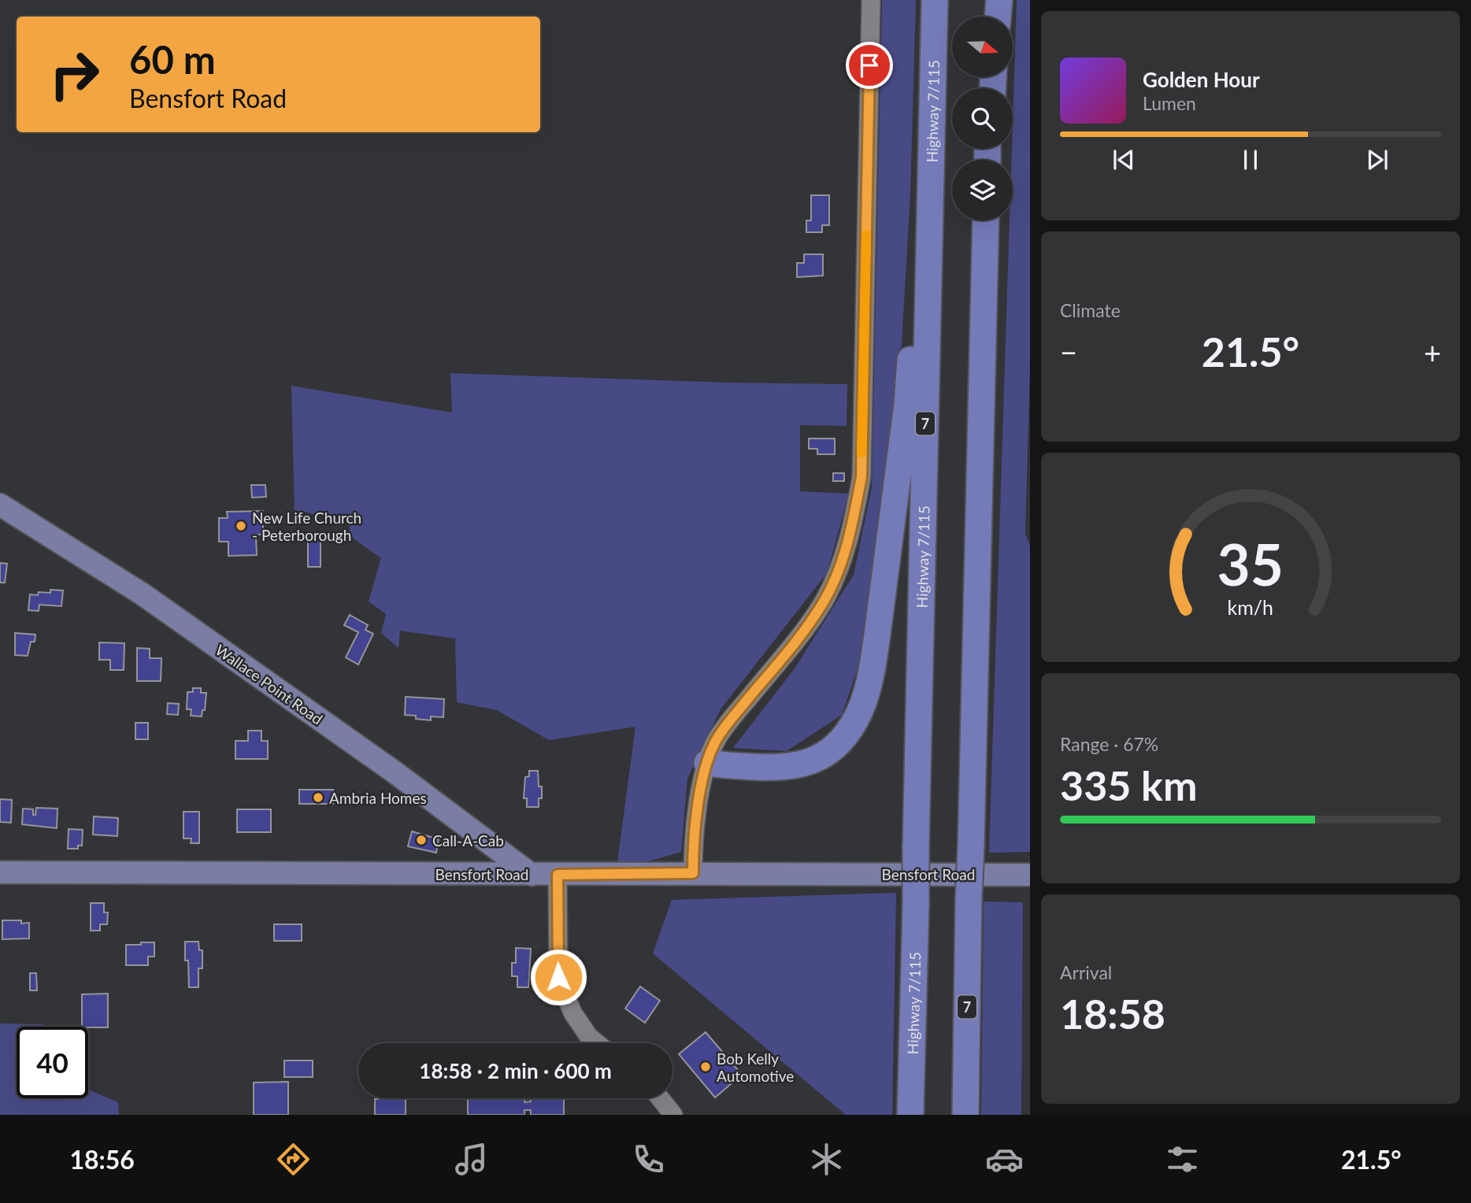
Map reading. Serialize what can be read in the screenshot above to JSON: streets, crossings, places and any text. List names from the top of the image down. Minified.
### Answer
{"streets":{"highway":["Highway 7/115","7"],"main road":["Wallace Point Road","Bensfort Road"]},"crossings":[["Wallace Point Road","Bensfort Road"]],"places":["New Life Church - Peterborough","Ambria Homes","Call-A-Cab","Bob Kelly Automotive"],"north":"right","page":{"turn":["60 m","Bensfort Road"],"song":["Golden Hour","Lumen"],"tile":["Climate",["Range · 67%","335 km"],["Arrival","18:58"]],"heat":["−","21.5°","+"],"limit":"40","trip":"18:58 · 2 min · 600 m","tabs":["18:56","21.5°"],"gauge":["35","km/h"]}}
